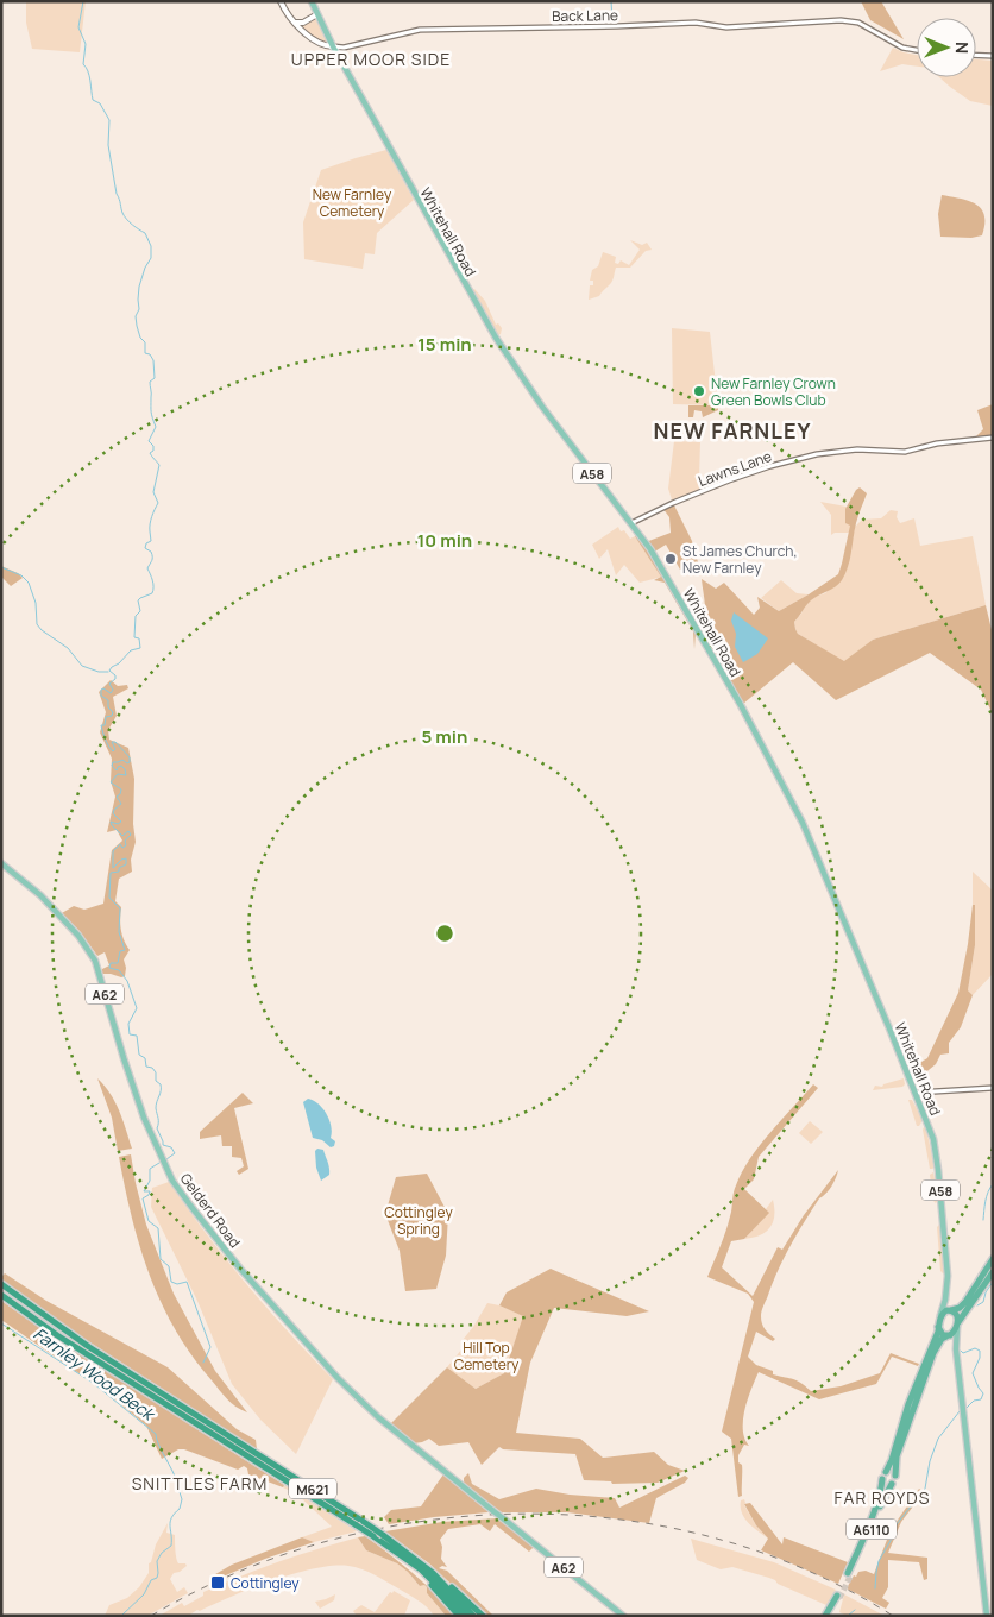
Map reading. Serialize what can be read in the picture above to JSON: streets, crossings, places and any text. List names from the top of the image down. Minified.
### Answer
{"streets":{"highway":["M621","A6110"],"main road":["Whitehall Road","A58","A62","Gelderd Road"],"street":["Back Lane","Lawns Lane"]},"crossings":[["Back Lane","Whitehall Road"],["Whitehall Road","Lawns Lane"],["Whitehall Road","A6110"]],"districts":["UPPER MOOR SIDE","NEW FARNLEY","SNITTLES FARM","FAR ROYDS"],"water":["Farnley Wood Beck"],"parks":["New Farnley Cemetery","Cottingley Spring","Hill Top Cemetery"],"places":{"other":["New Farnley Crown Green Bowls Club","St James Church, New Farnley"],"transit":["Cottingley"]},"north":"right","rings":["15 min","10 min","5 min"]}
